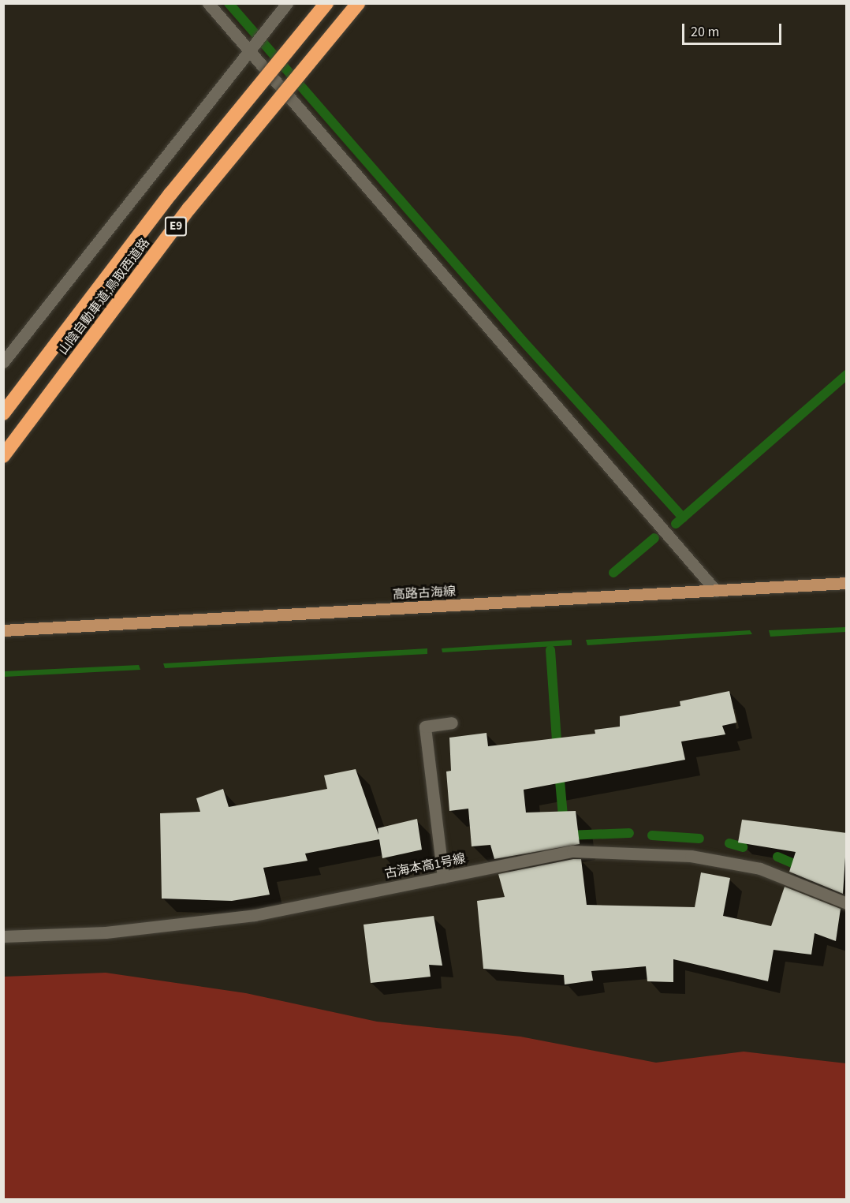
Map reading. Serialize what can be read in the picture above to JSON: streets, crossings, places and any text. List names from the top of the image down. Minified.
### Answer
{"streets":{"highway":["E9","山陰自動車道;鳥取西道路"],"main road":["高路古海線"],"street":["古海本高1号線"]},"scale_bar":"20 m"}
